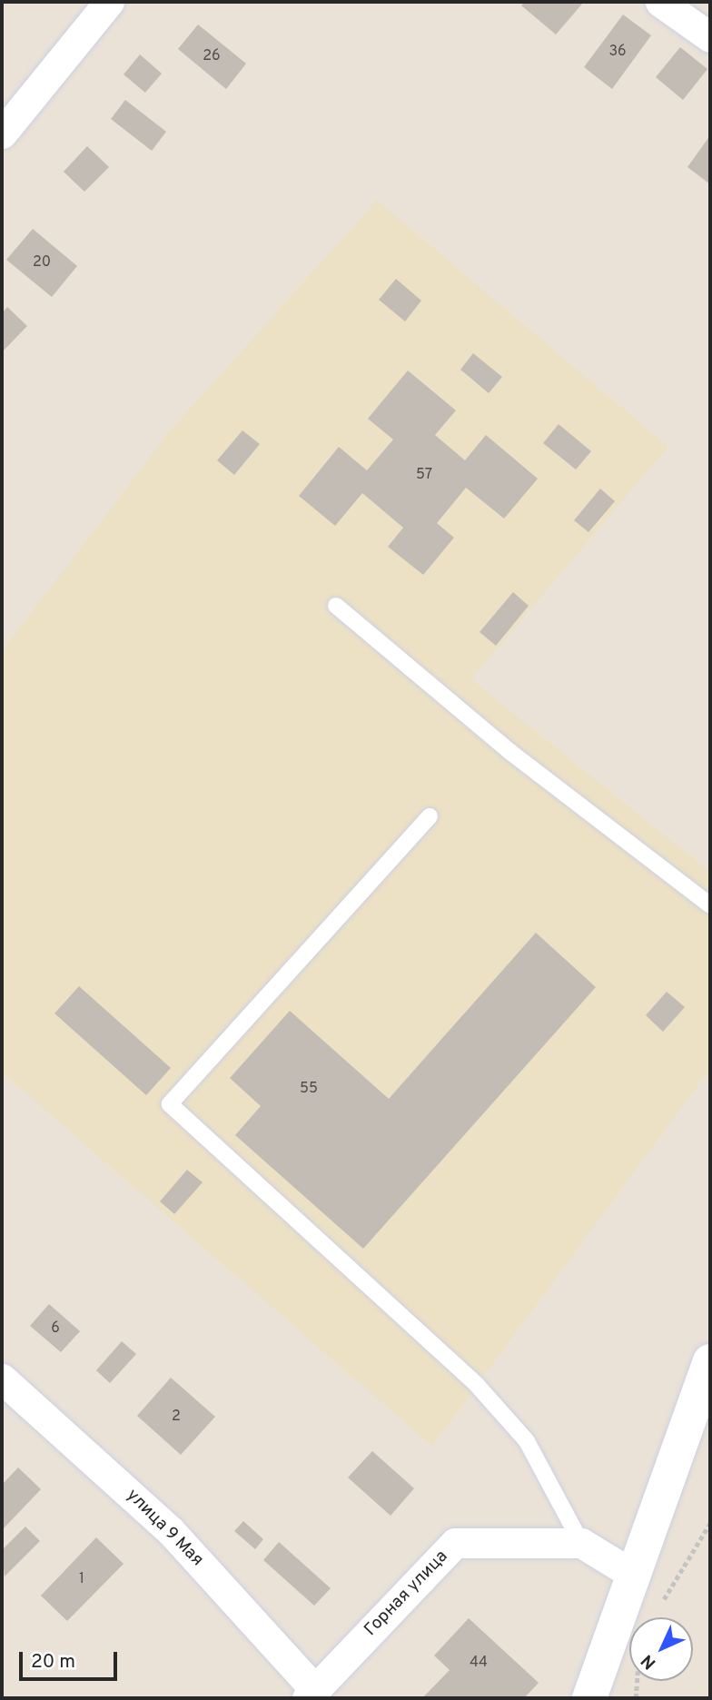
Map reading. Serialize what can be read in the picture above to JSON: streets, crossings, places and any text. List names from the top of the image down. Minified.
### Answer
{"streets":{"street":["улица 9 Мая","Горная улица"]},"crossings":[["улица 9 Мая","Горная улица"]],"house_numbers":["36","26","20","57","55","6","2","1","44"],"scale_bar":"20 m","north":"bottom left"}
